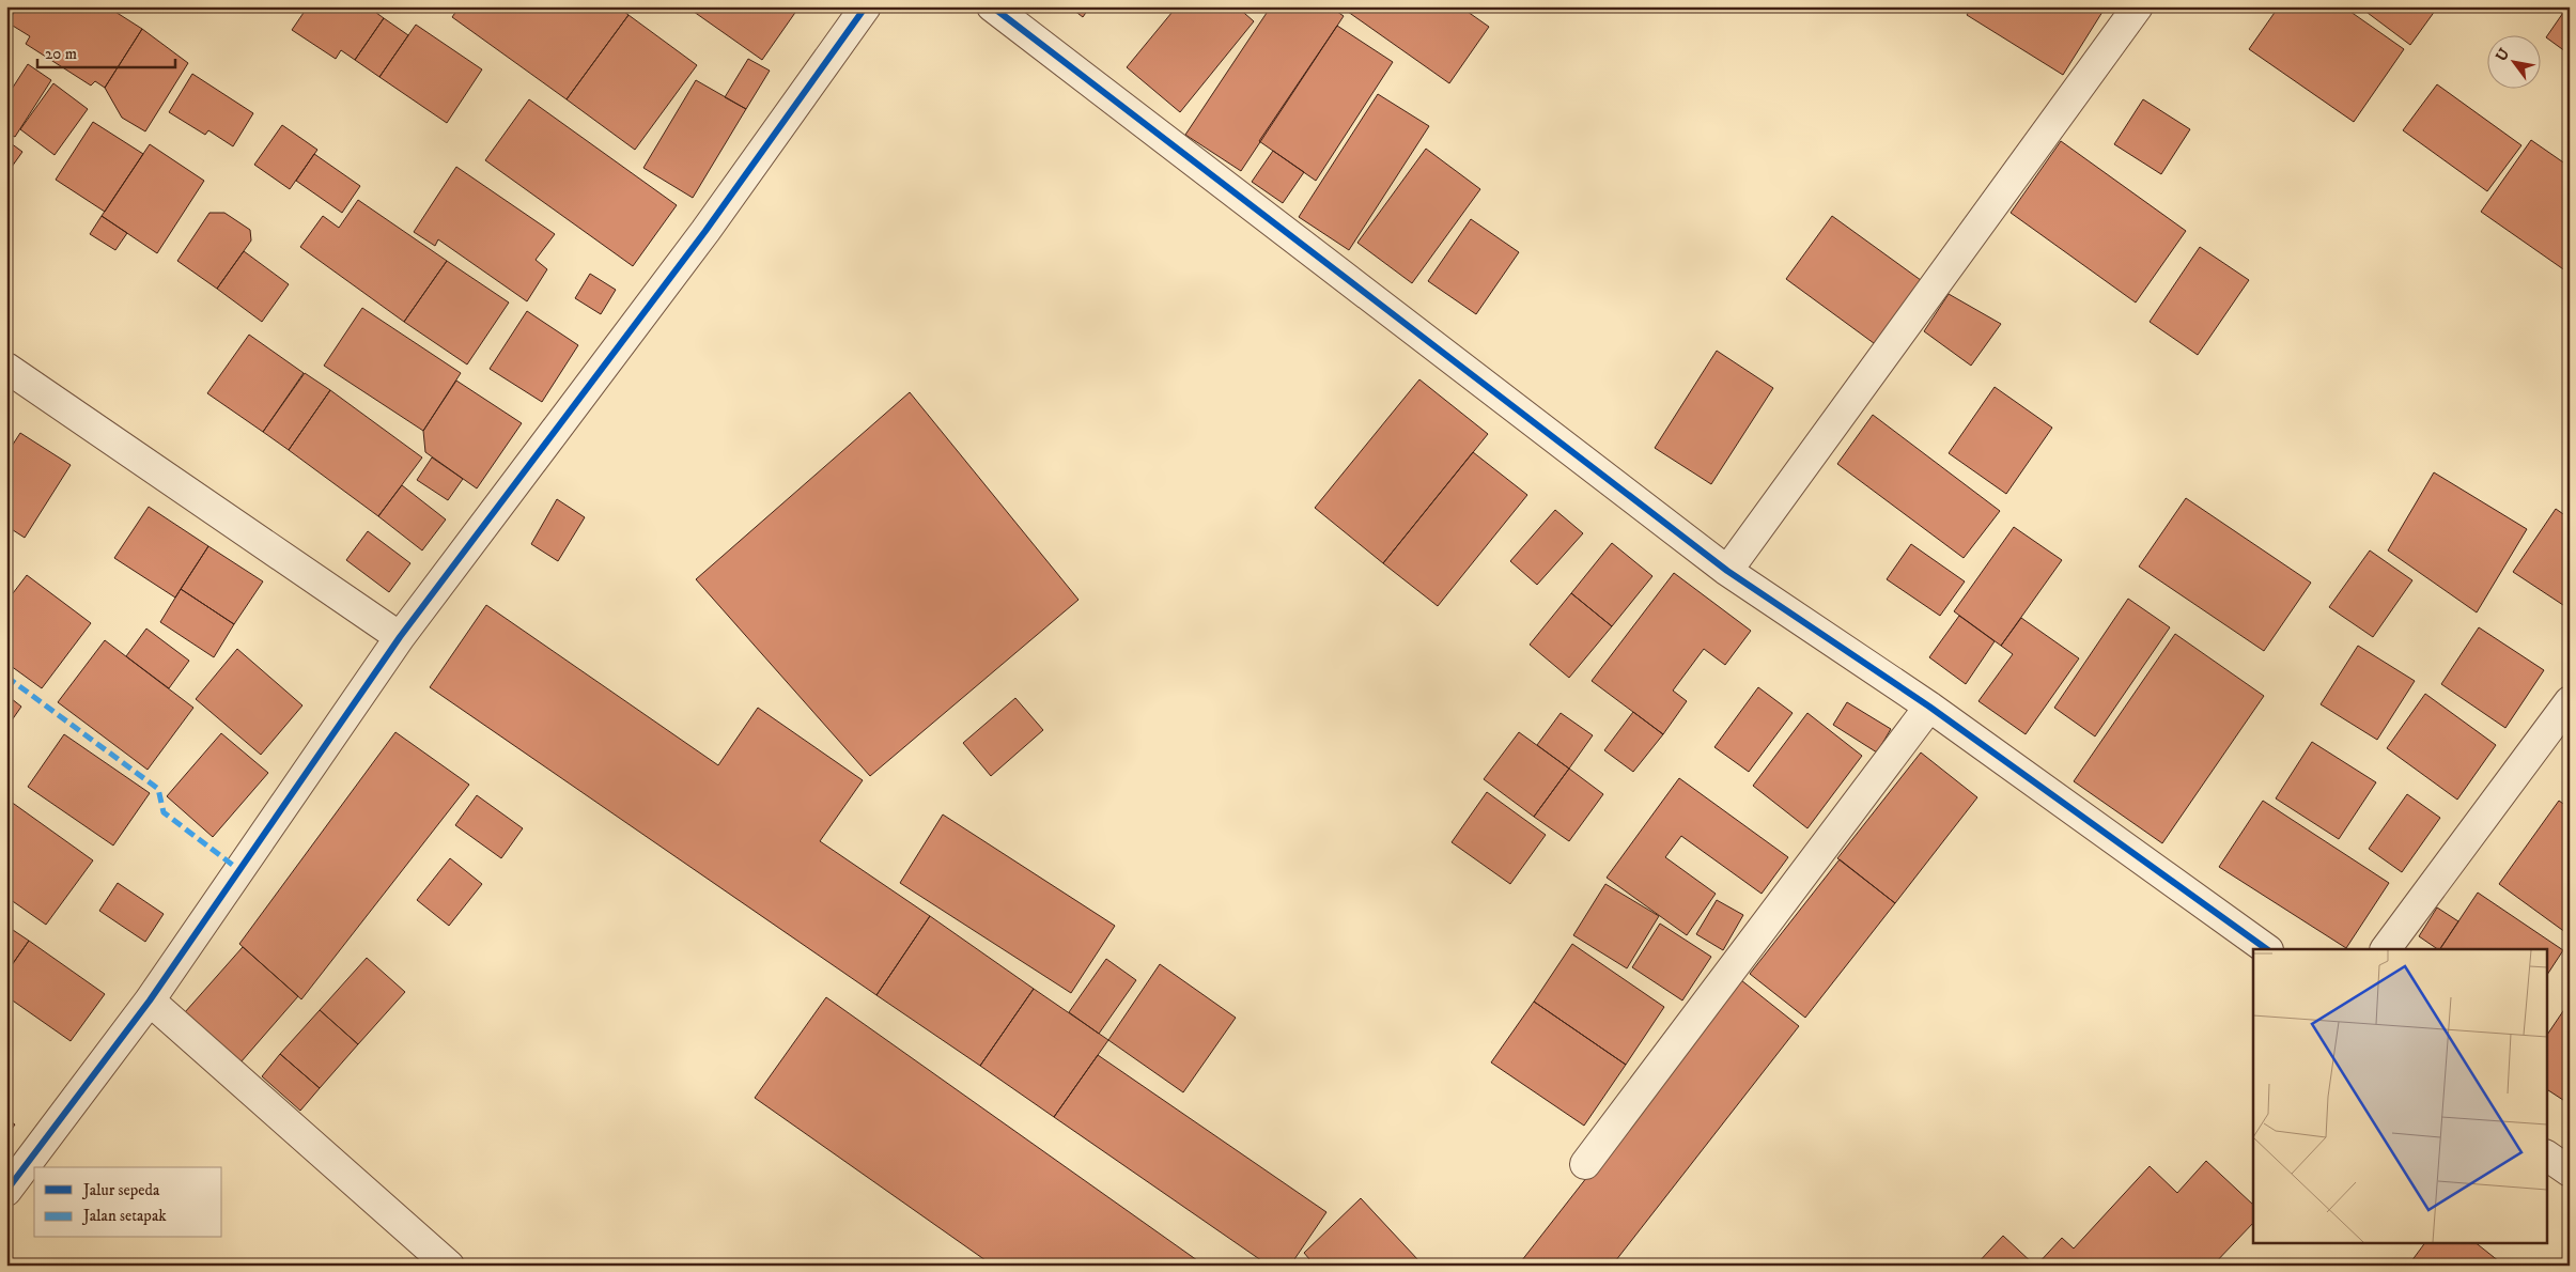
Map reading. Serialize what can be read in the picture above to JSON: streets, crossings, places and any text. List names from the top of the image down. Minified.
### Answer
{"legend":["Jalur sepeda","Jalan setapak"],"scale_bar":"20 m","north":"top left"}
